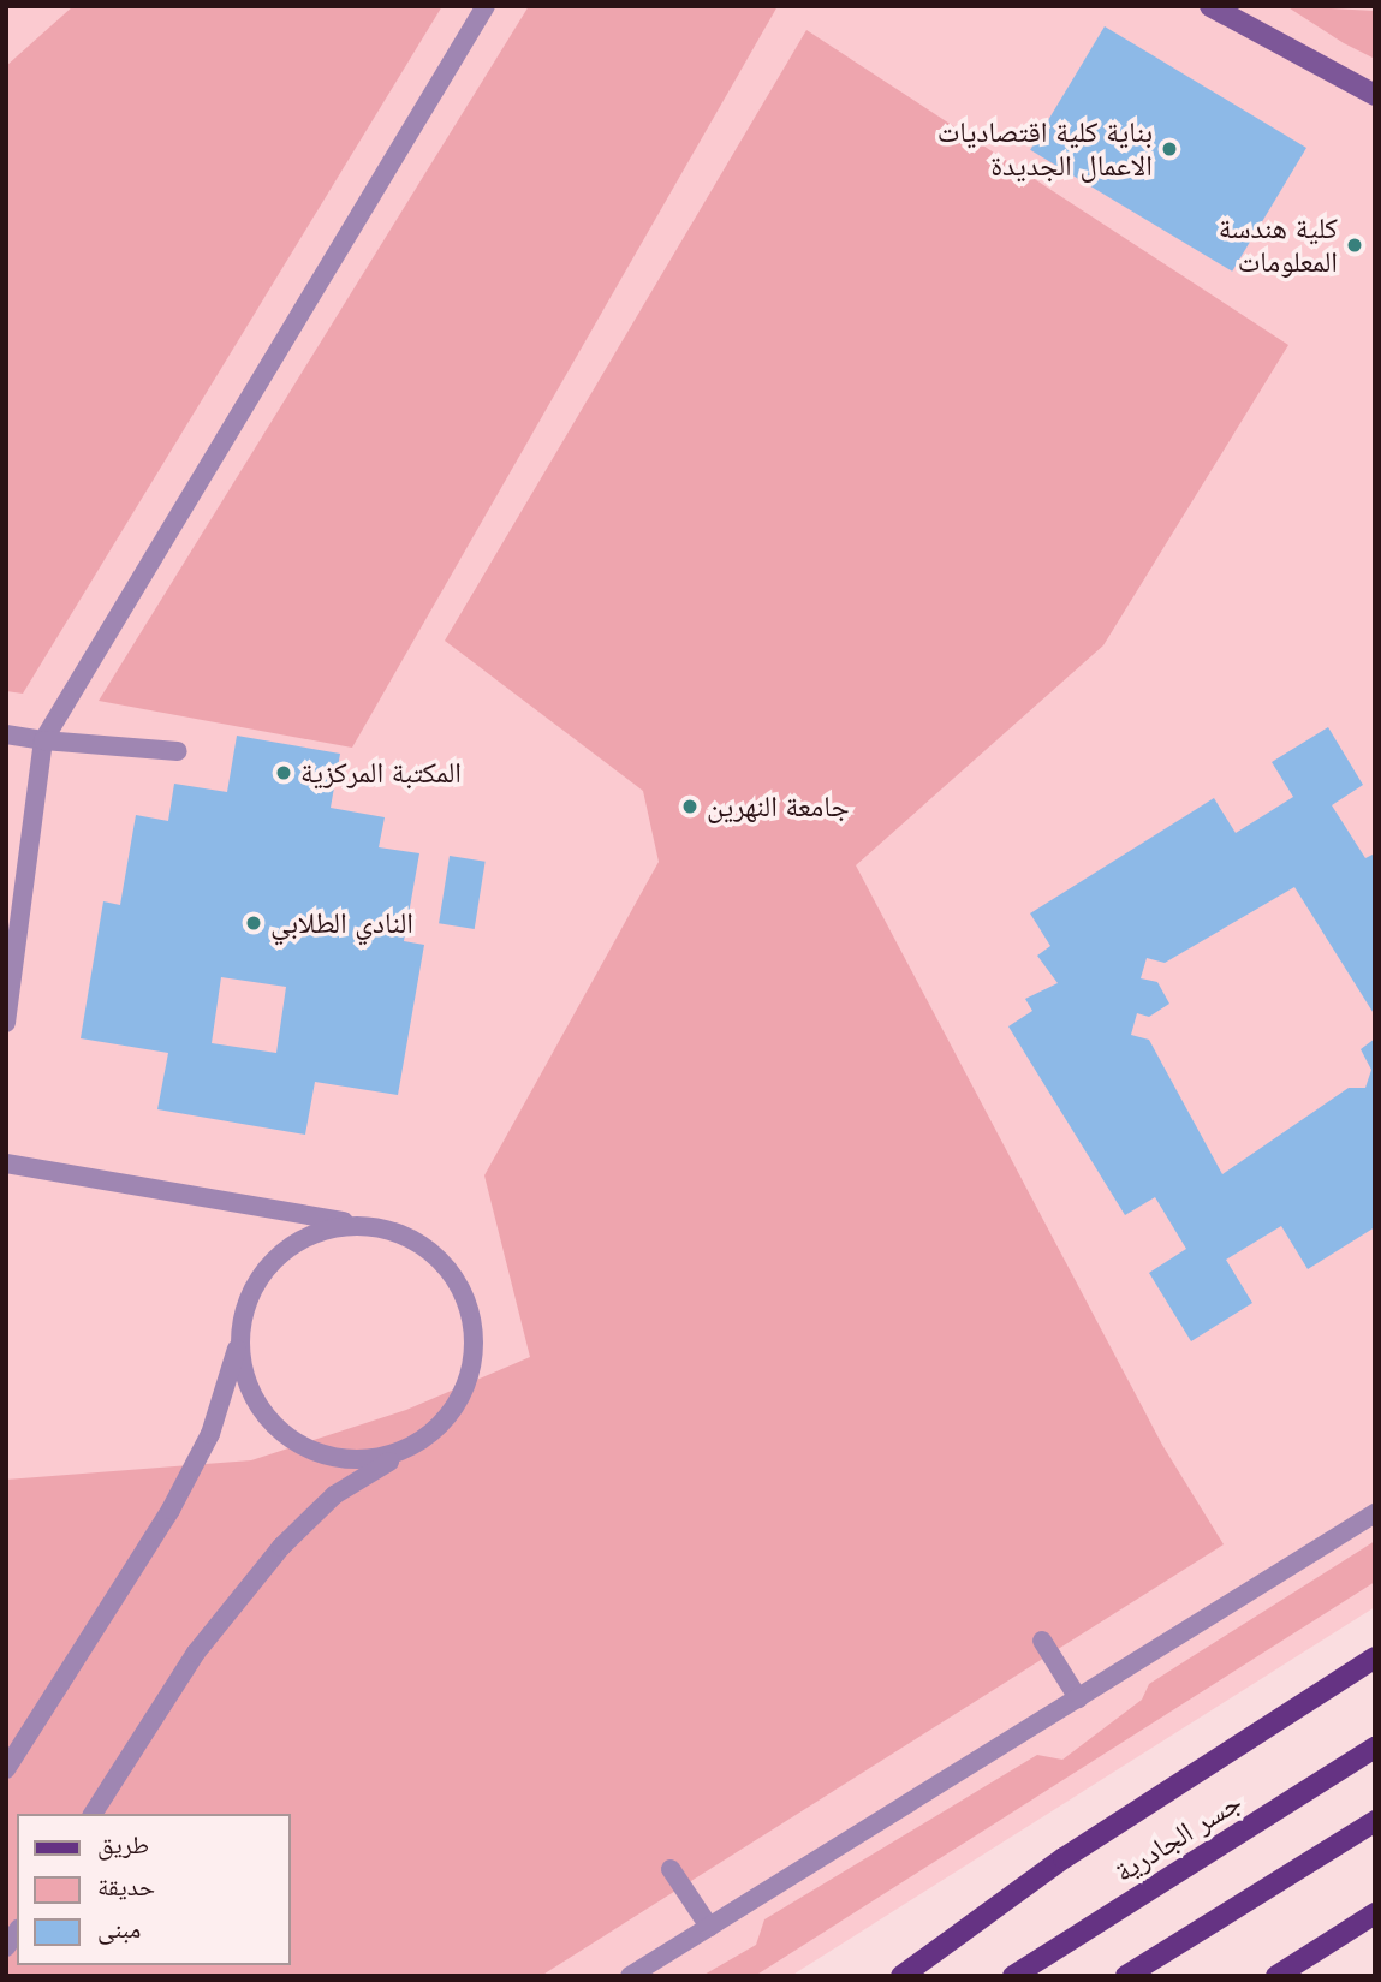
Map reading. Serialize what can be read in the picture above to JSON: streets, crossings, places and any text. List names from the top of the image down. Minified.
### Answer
{"streets":{"main road":["جسر الجادرية"]},"places":["بناية كلية اقتصاديات الاعمال الجديدة","كلية هندسة المعلومات","المكتبة المركزية","جامعة النهرين","النادي الطلابي"],"legend":["طريق","حديقة","مبنى"]}
